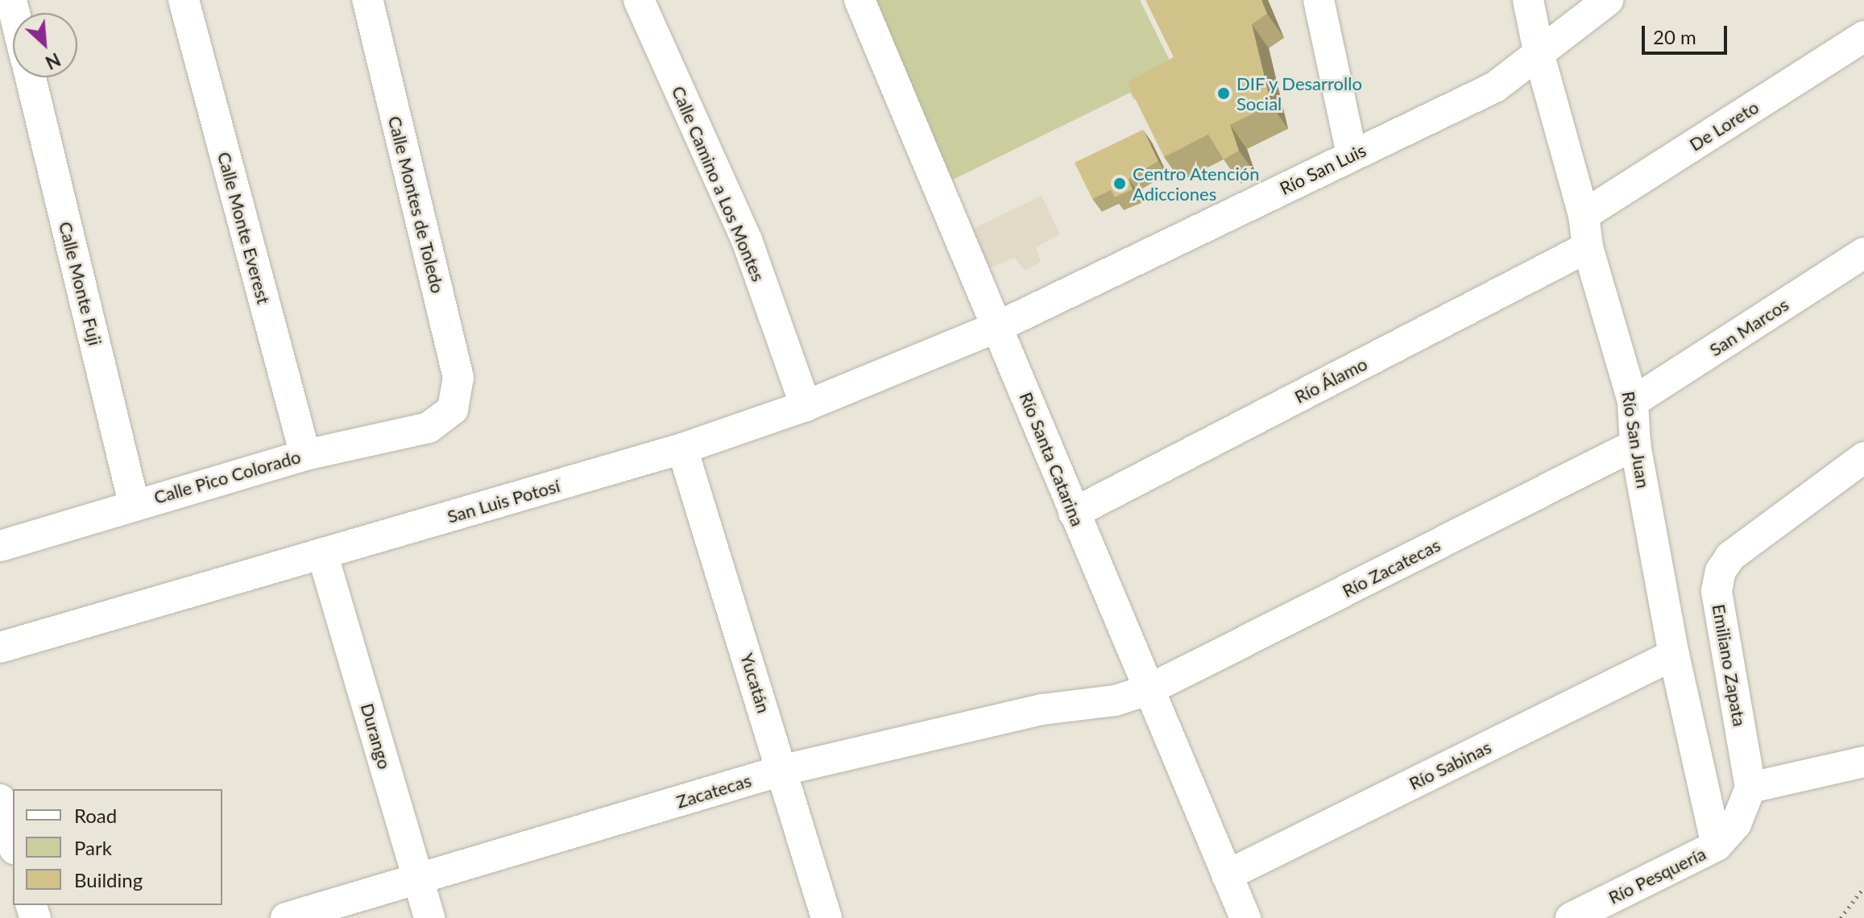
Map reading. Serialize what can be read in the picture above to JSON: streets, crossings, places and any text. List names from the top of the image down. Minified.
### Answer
{"streets":{"street":["De Loreto","Río San Luis","Calle Camino a Los Montes","Calle Montes de Toledo","Calle Monte Everest","Calle Monte Fuji","San Marcos","Río Álamo","Río San Juan","Río Santa Catarina","Calle Pico Colorado","San Luis Potosí","Río Zacatecas","Emiliano Zapata","Yucatán","Durango","Río Sabinas","Zacatecas","Río Pesquería"]},"crossings":[["De Loreto","Río San Juan"],["Río San Luis","Río San Juan"],["Río San Luis","Río Santa Catarina"],["Río San Luis","San Luis Potosí"],["Calle Camino a Los Montes","San Luis Potosí"],["Calle Montes de Toledo","Calle Pico Colorado"],["Calle Monte Everest","Calle Pico Colorado"],["Calle Monte Fuji","Calle Pico Colorado"],["San Marcos","Río San Juan"],["Río Álamo","Río San Juan"],["Río Álamo","Río Santa Catarina"],["Río San Juan","Río Zacatecas"],["Río San Juan","Río Sabinas"],["Río San Juan","Río Pesquería"],["Río Santa Catarina","San Luis Potosí"],["Río Santa Catarina","Río Zacatecas"],["Río Santa Catarina","Río Sabinas"],["Río Santa Catarina","Zacatecas"],["San Luis Potosí","Yucatán"],["San Luis Potosí","Durango"],["Río Zacatecas","Zacatecas"],["Yucatán","Zacatecas"],["Durango","Zacatecas"]],"places":["DIF y Desarrollo Social","Centro Atención Adicciones"],"legend":["Road","Park","Building"],"scale_bar":"20 m","north":"bottom right"}
